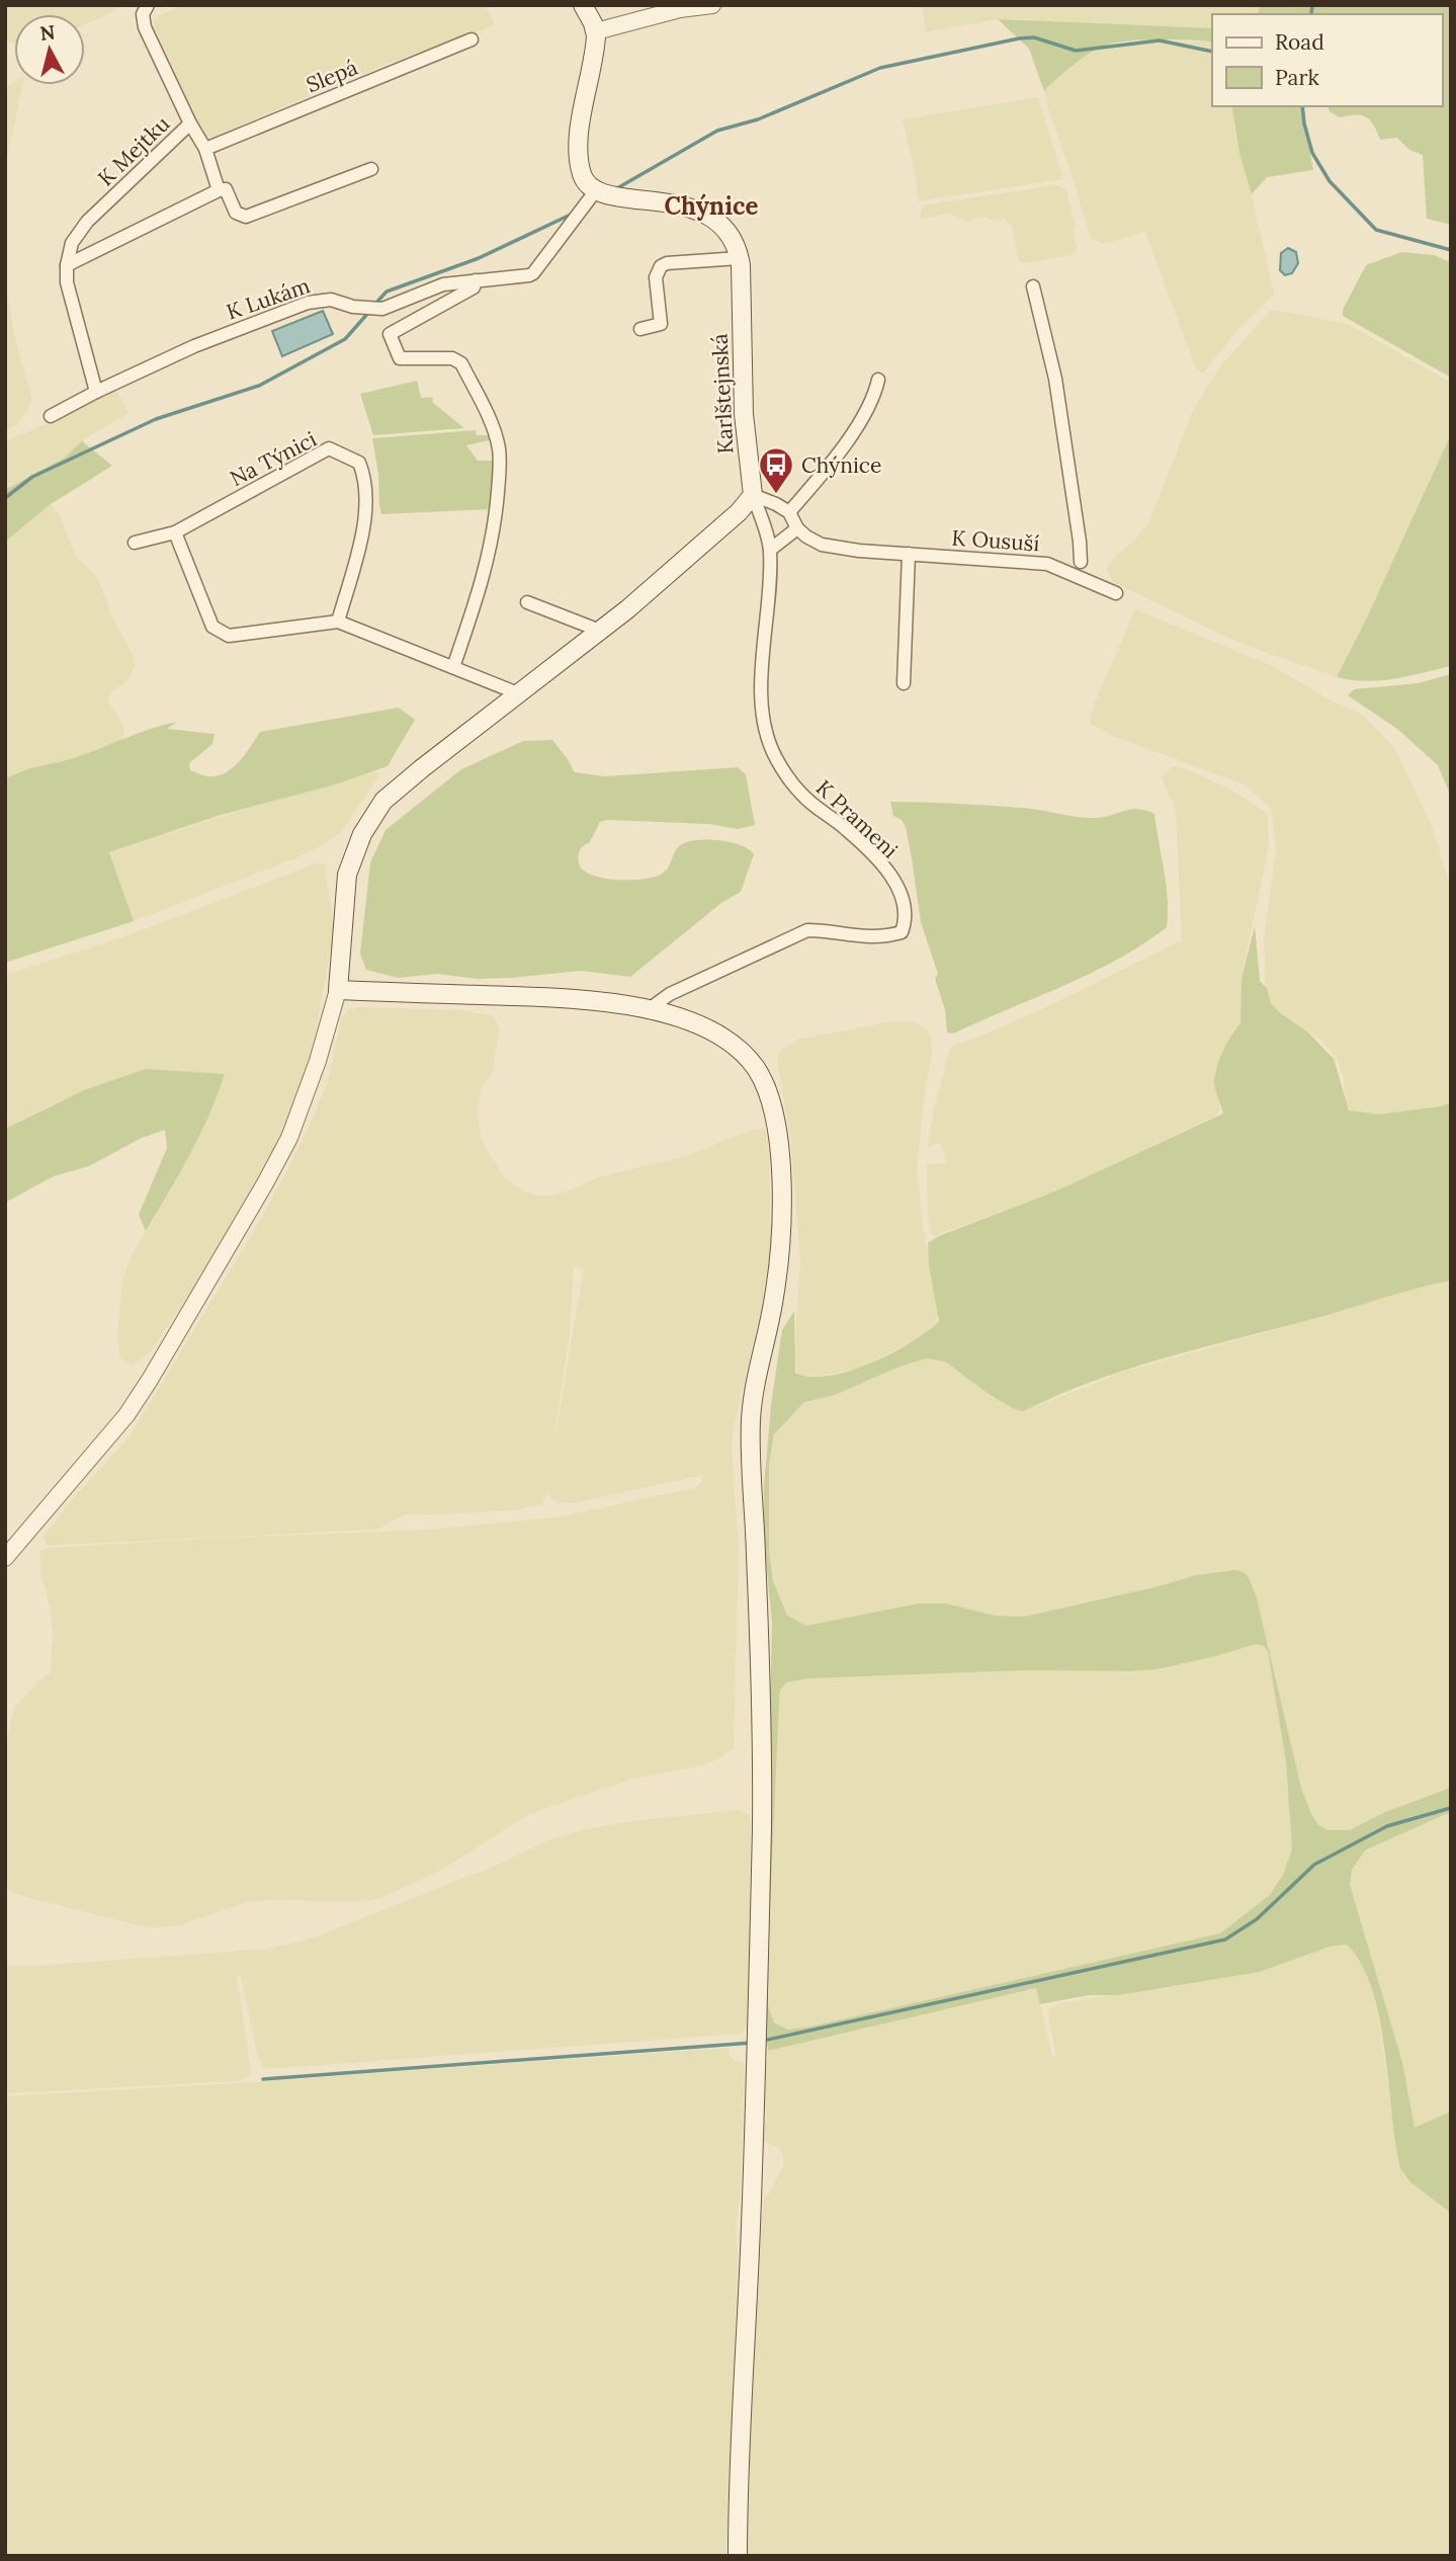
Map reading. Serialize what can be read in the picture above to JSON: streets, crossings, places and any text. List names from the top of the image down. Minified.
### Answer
{"streets":{"main road":["Karlštejnská"],"street":["Slepá","K Mejtku","K Lukám","Na Týnici","K Ousuší","K Prameni"]},"crossings":[["Slepá","K Mejtku"],["K Mejtku","K Lukám"],["K Lukám","Karlštejnská"]],"districts":["Chýnice"],"places":{"bus stop":["Chýnice"]},"legend":["Road","Park"],"north":"top"}
